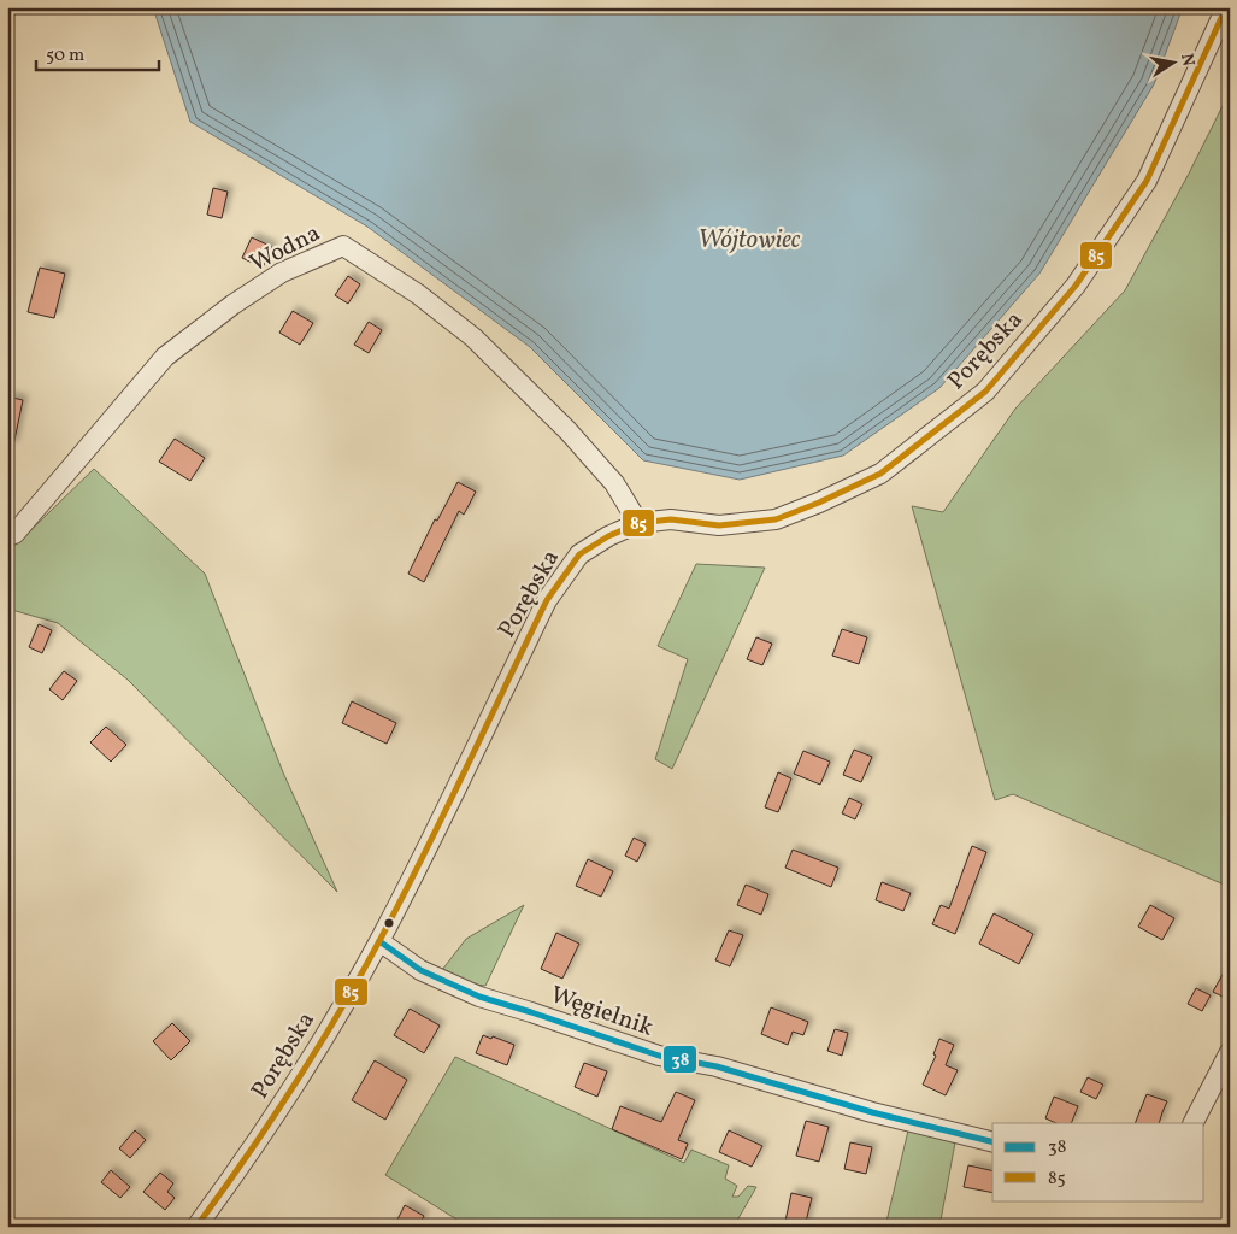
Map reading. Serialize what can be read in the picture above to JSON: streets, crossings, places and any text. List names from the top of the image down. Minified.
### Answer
{"streets":{"street":["Wodna","Porębska","Węgielnik"]},"crossings":[["Wodna","Porębska"],["Porębska","Węgielnik"]],"water":["Wójtowiec"],"lines":["transit line 85","transit line 38"],"legend":["38","85"],"scale_bar":"50 m","north":"right"}
